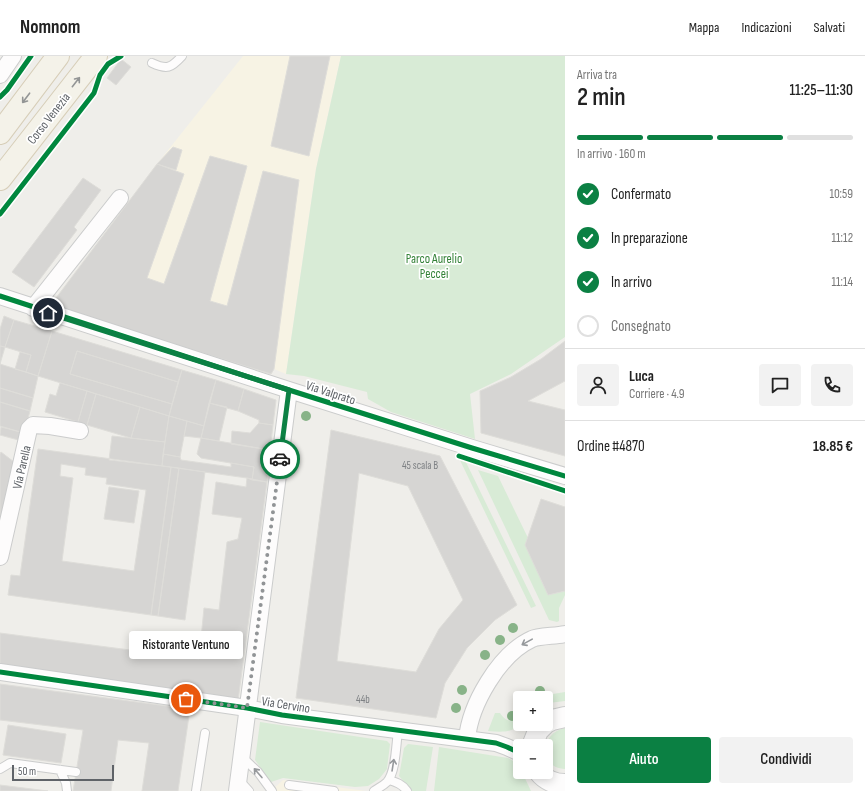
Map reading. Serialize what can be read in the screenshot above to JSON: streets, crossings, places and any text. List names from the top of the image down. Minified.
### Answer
{"streets":{"main road":["Corso Venezia"],"street":["Via Valprato","Via Parella","Via Cervino"]},"parks":["Parco Aurelio Peccei"],"places":["Ristorante Ventuno"],"house_numbers":["45 scala B","44b"],"scale_bar":"50 m","page":{"header":"Nomnom","nav":["Mappa","Indicazioni","Salvati"],"heading":["2 min","Arriva tra","11:25–11:30"],"panel":["Luca","Corriere · 4.9","Ordine #4870","18.85 €"],"bar":"In arrivo · 160 m","list":[["Confermato","10:59"],["In preparazione","11:12"],["In arrivo","11:14"],"Consegnato"],"bubble":"Ristorante Ventuno","map_buttons":["+","−"],"buttons":["Aiuto","Condividi"],"scale":"50 m"}}
